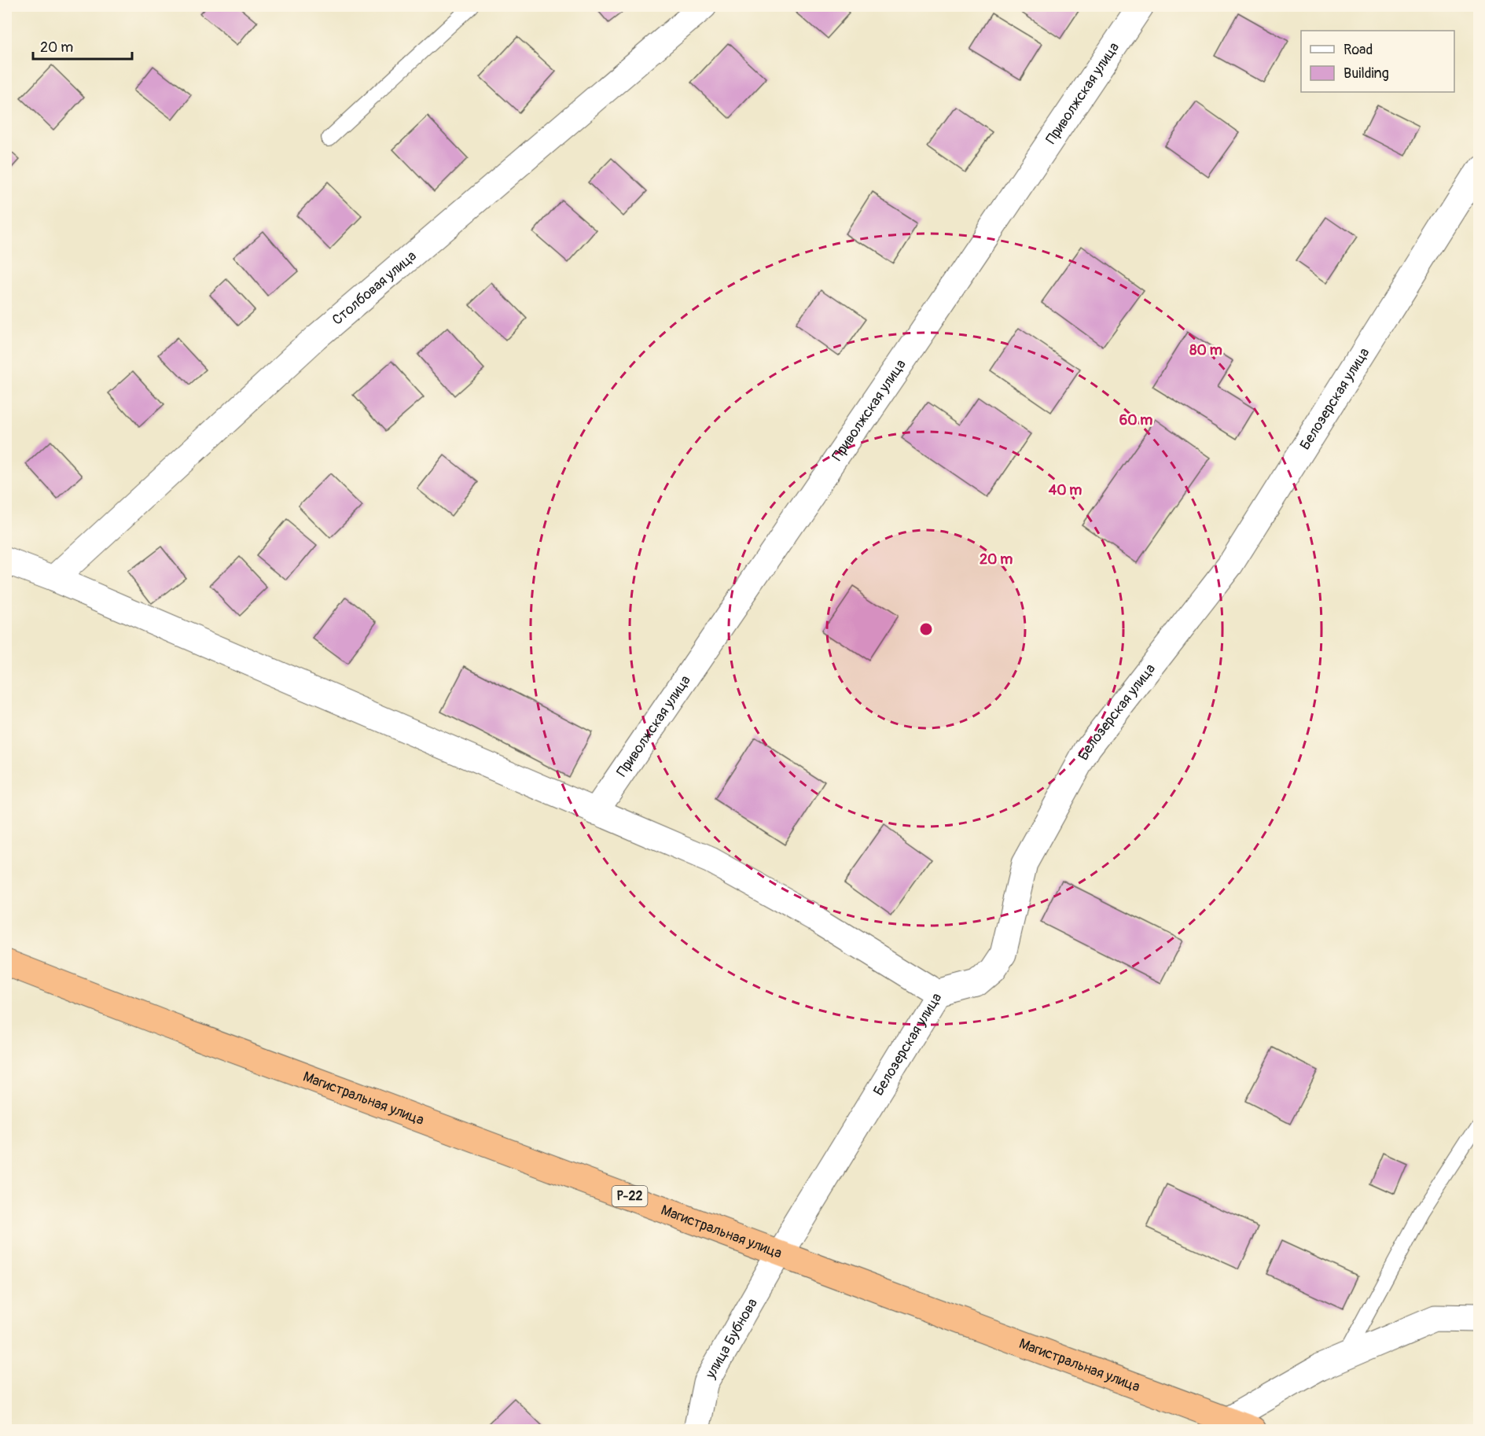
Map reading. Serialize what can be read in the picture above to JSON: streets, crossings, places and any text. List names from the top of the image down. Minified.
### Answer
{"streets":{"highway":["Магистральная улица","Р-22"],"street":["Приволжская улица","Столбовая улица","Белозерская улица","улица Бубнова"]},"crossings":[["Белозерская улица","Магистральная улица"],["Белозерская улица","улица Бубнова"],["Магистральная улица","улица Бубнова"]],"legend":["Road","Building"],"scale_bar":"20 m","rings":["80 m","60 m","40 m","20 m"]}
